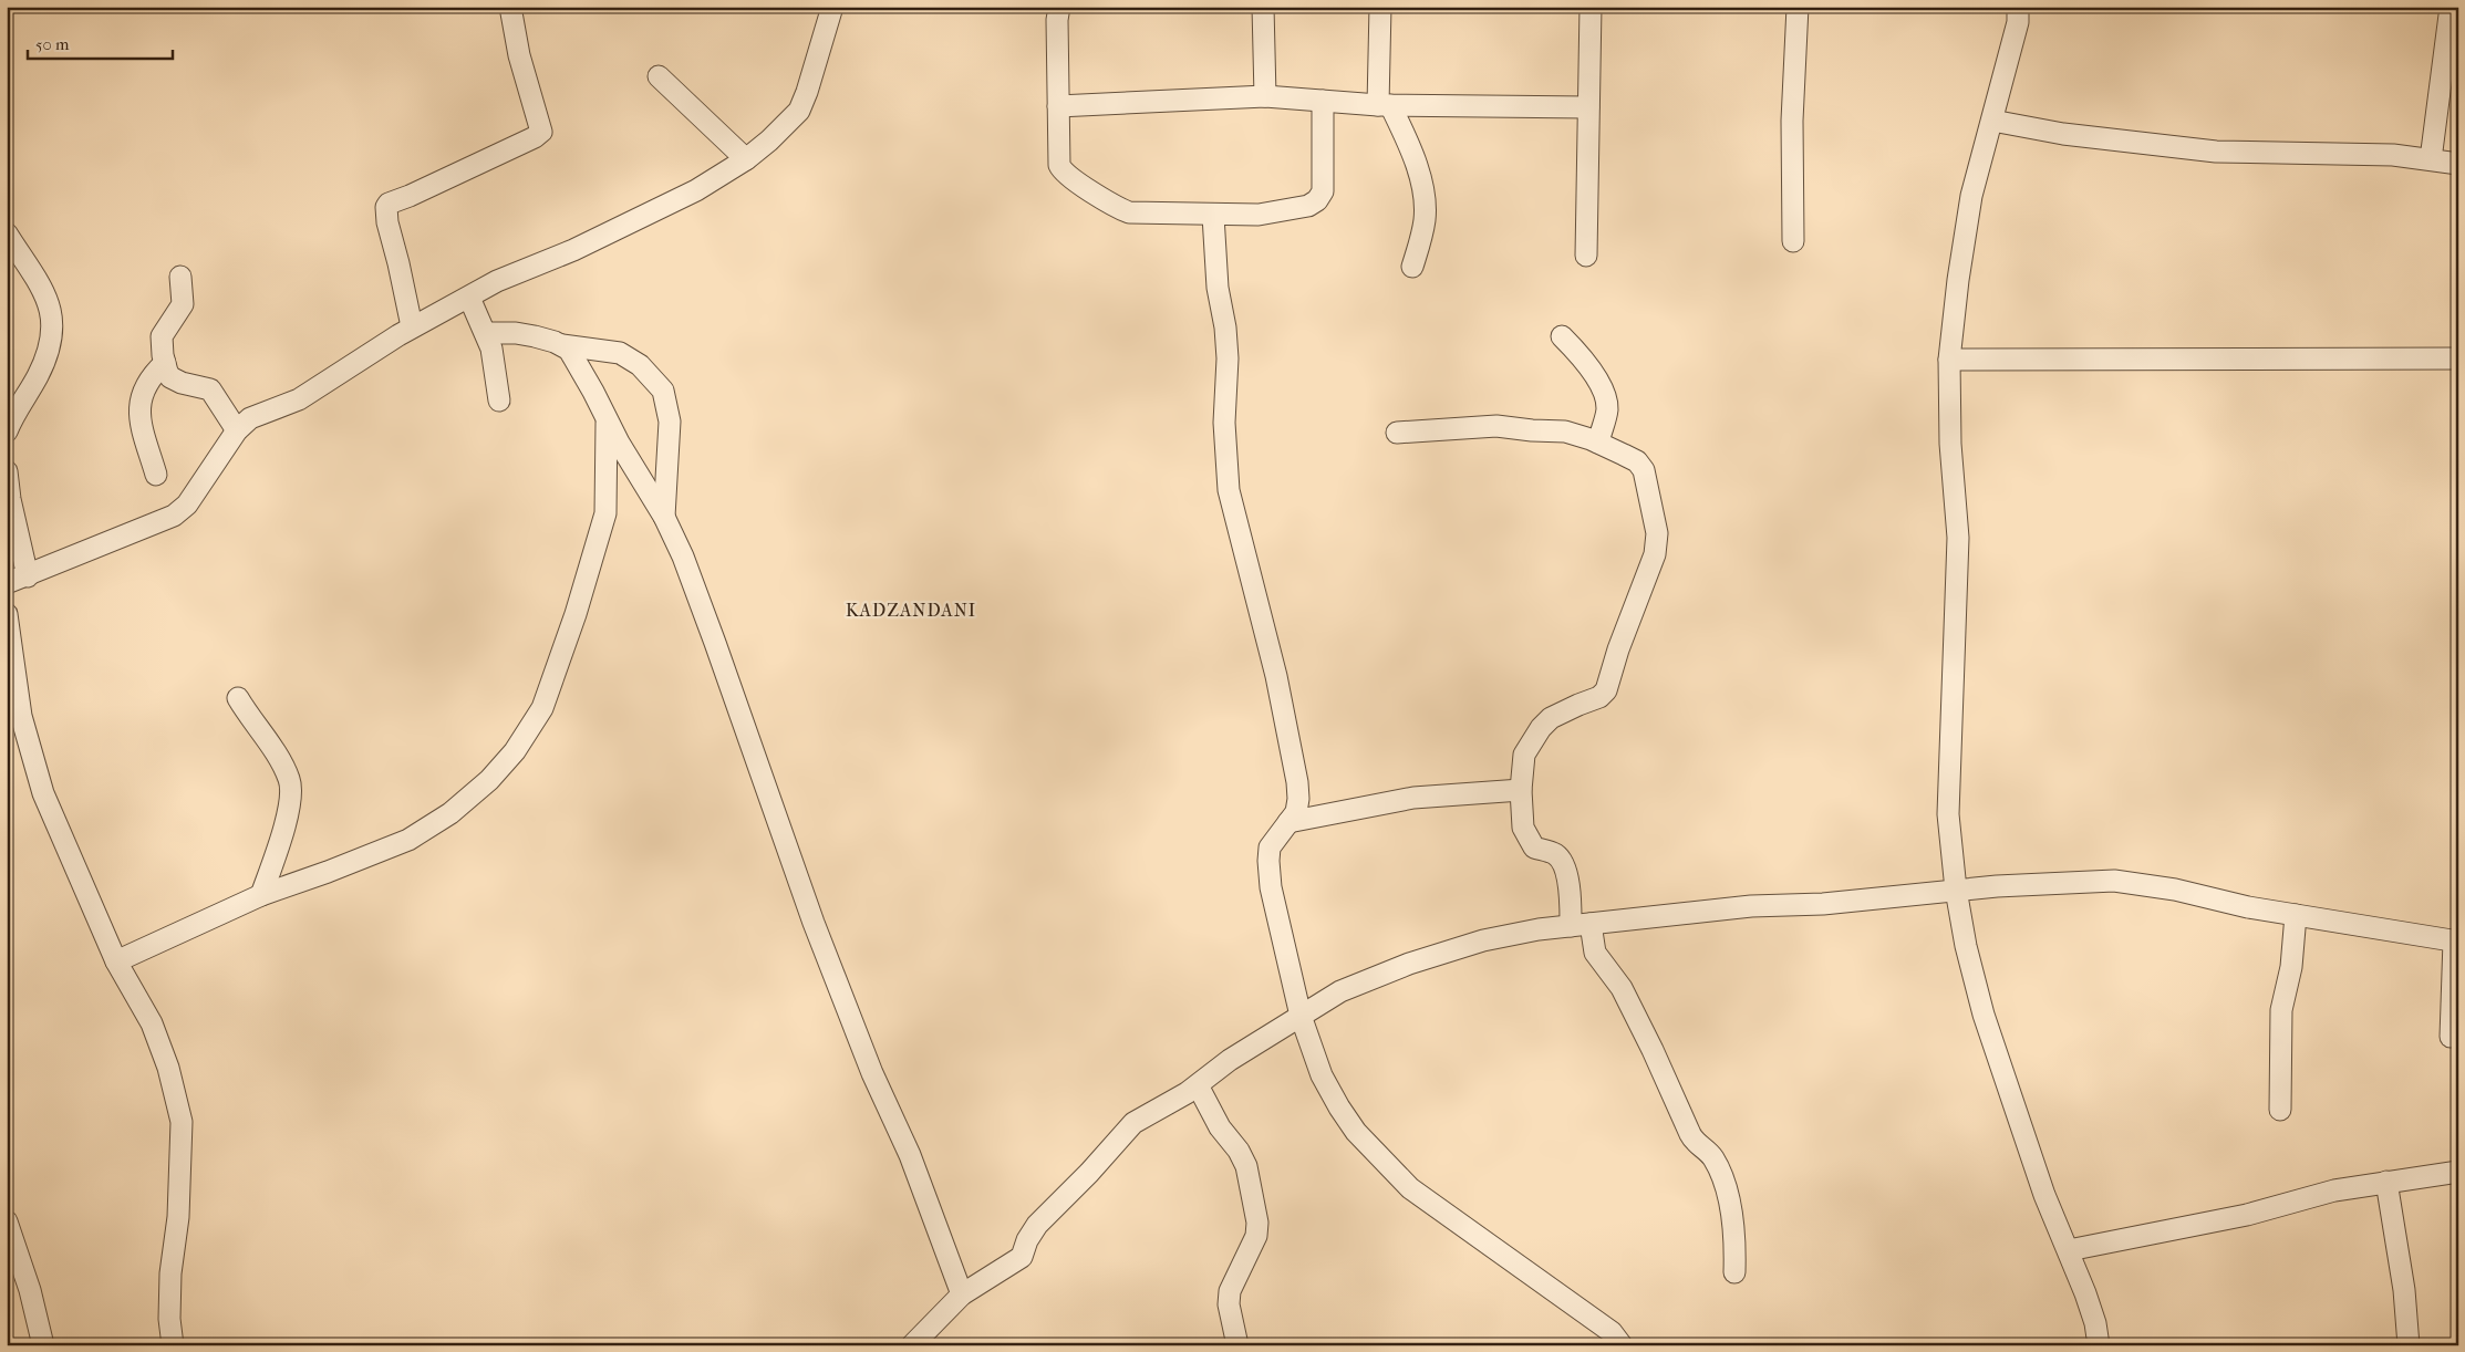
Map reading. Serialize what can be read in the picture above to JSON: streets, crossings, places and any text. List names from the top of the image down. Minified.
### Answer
{"districts":["KADZANDANI"],"scale_bar":"50 m"}
